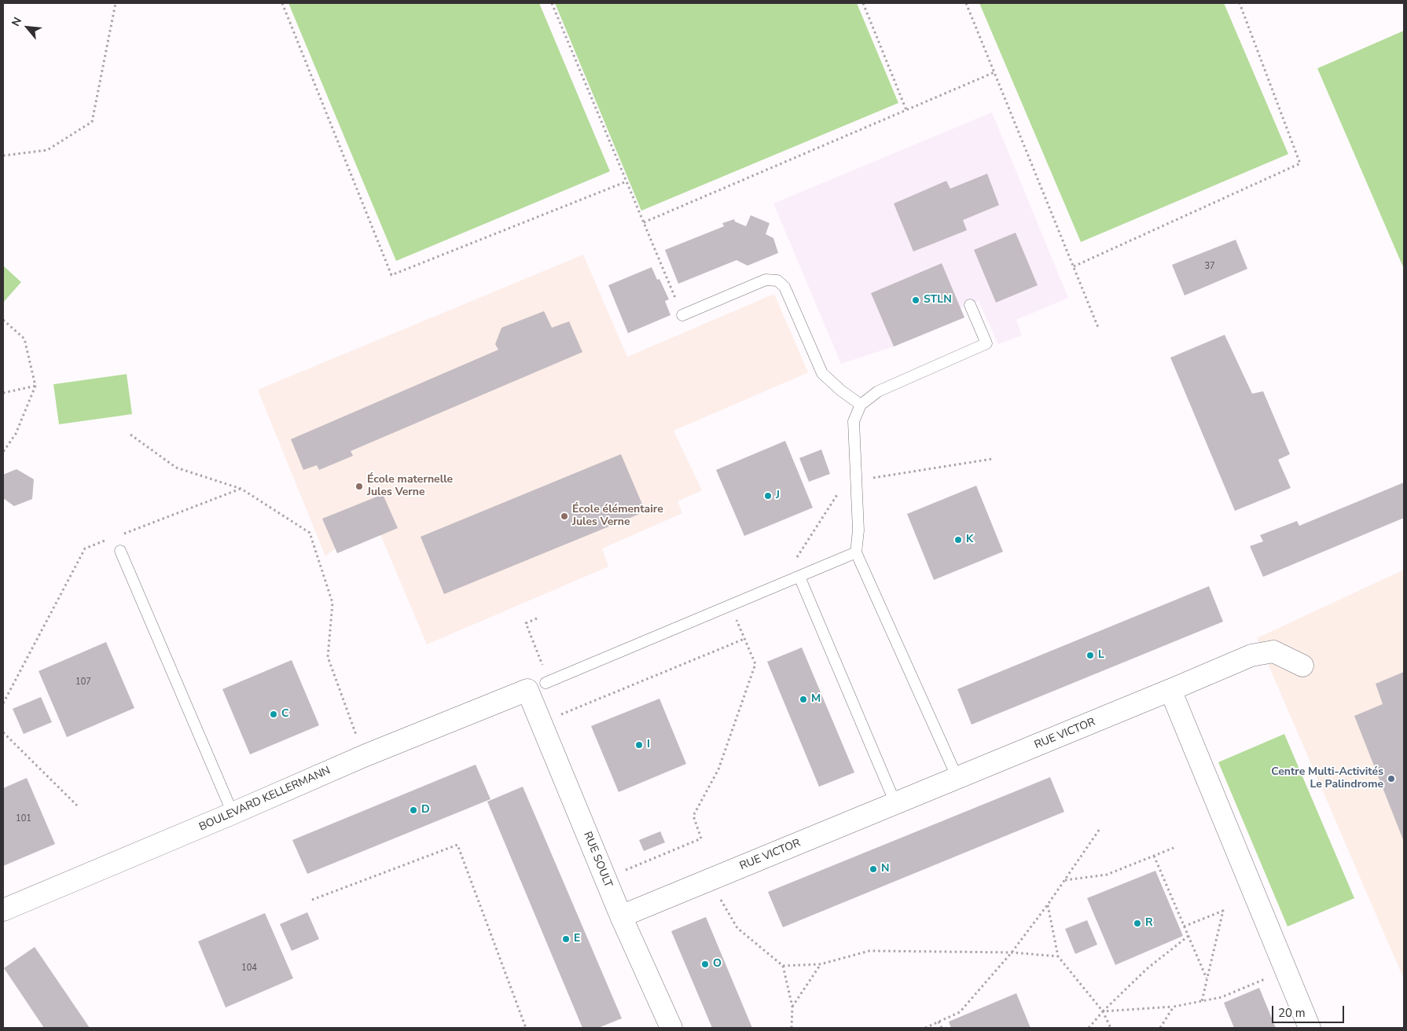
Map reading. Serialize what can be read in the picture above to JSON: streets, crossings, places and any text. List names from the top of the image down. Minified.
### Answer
{"streets":{"street":["RUE VICTOR","BOULEVARD KELLERMANN","RUE SOULT"]},"crossings":[["RUE VICTOR","RUE SOULT"],["BOULEVARD KELLERMANN","RUE SOULT"]],"places":["STLN","École maternelle Jules Verne","J","École élémentaire Jules Verne","K","L","M","C","I","Centre Multi-Activités Le Palindrome","D","N","R","E","O"],"house_numbers":["37","107","101","104"],"scale_bar":"20 m","north":"top left"}
